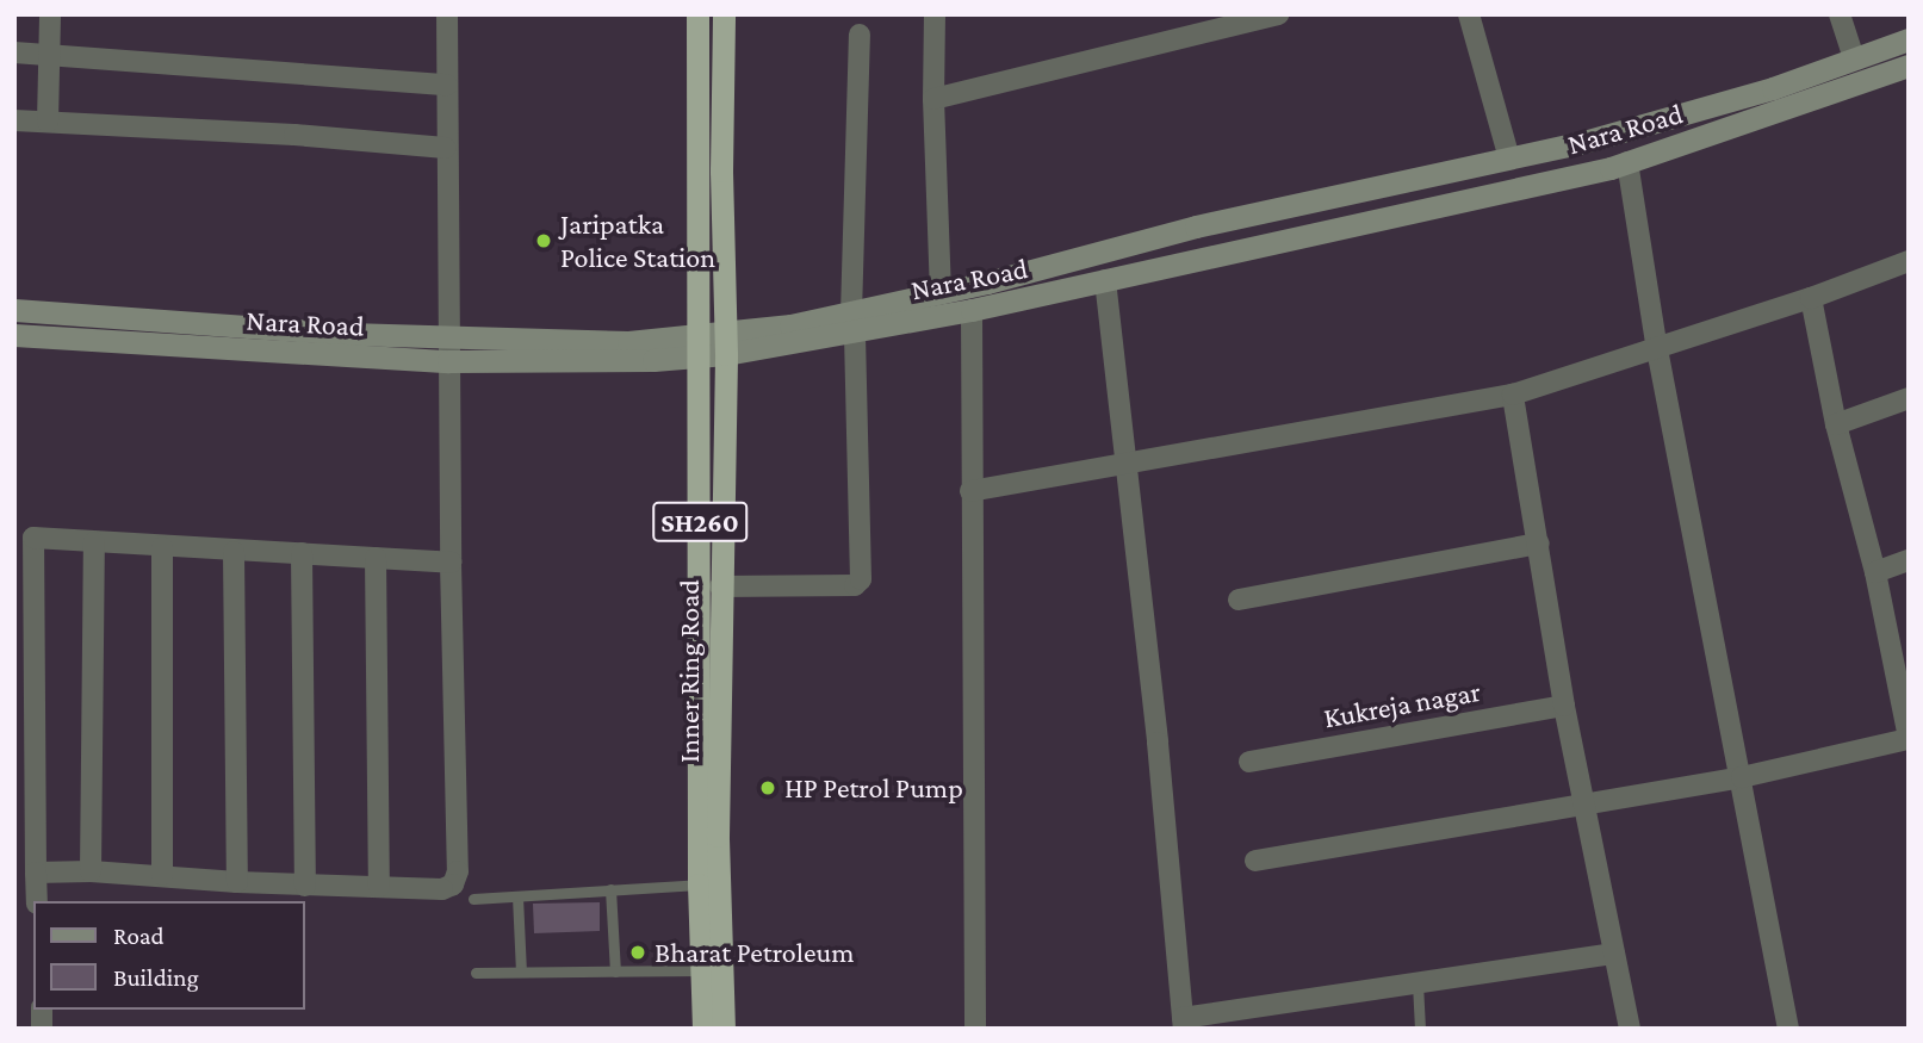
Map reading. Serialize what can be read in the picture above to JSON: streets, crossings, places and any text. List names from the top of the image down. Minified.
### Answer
{"streets":{"highway":["SH260","Inner Ring Road"],"main road":["Nara Road"],"street":["Kukreja nagar"]},"crossings":[["Nara Road","Inner Ring Road"]],"places":["Jaripatka Police Station","HP Petrol Pump","Bharat Petroleum"],"legend":["Road","Building"]}
